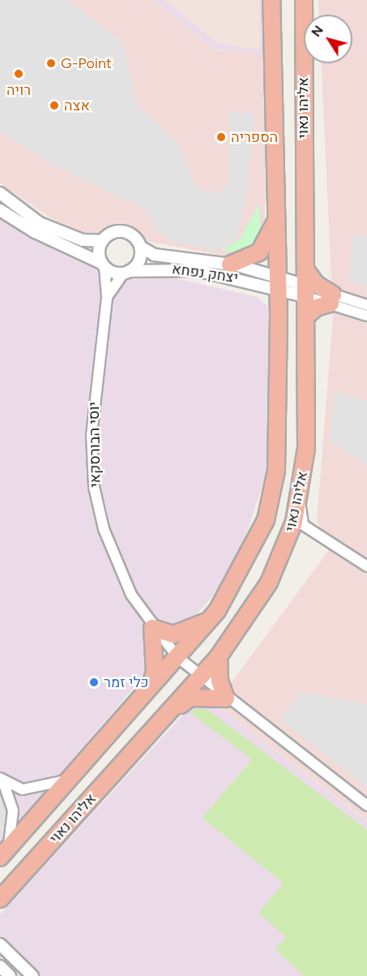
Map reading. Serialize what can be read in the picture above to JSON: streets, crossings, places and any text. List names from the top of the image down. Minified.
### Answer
{"streets":{"highway":["אליהו נאוי"],"street":["יצחק נפחא","יוסי הבורסקאי"]},"crossings":[["אליהו נאוי","יצחק נפחא"],["אליהו נאוי","יוסי הבורסקאי"],["יצחק נפחא","יוסי הבורסקאי"]],"places":["G-Point","רויה","אצה","הספריה","כלי זמר"],"north":"top left"}
